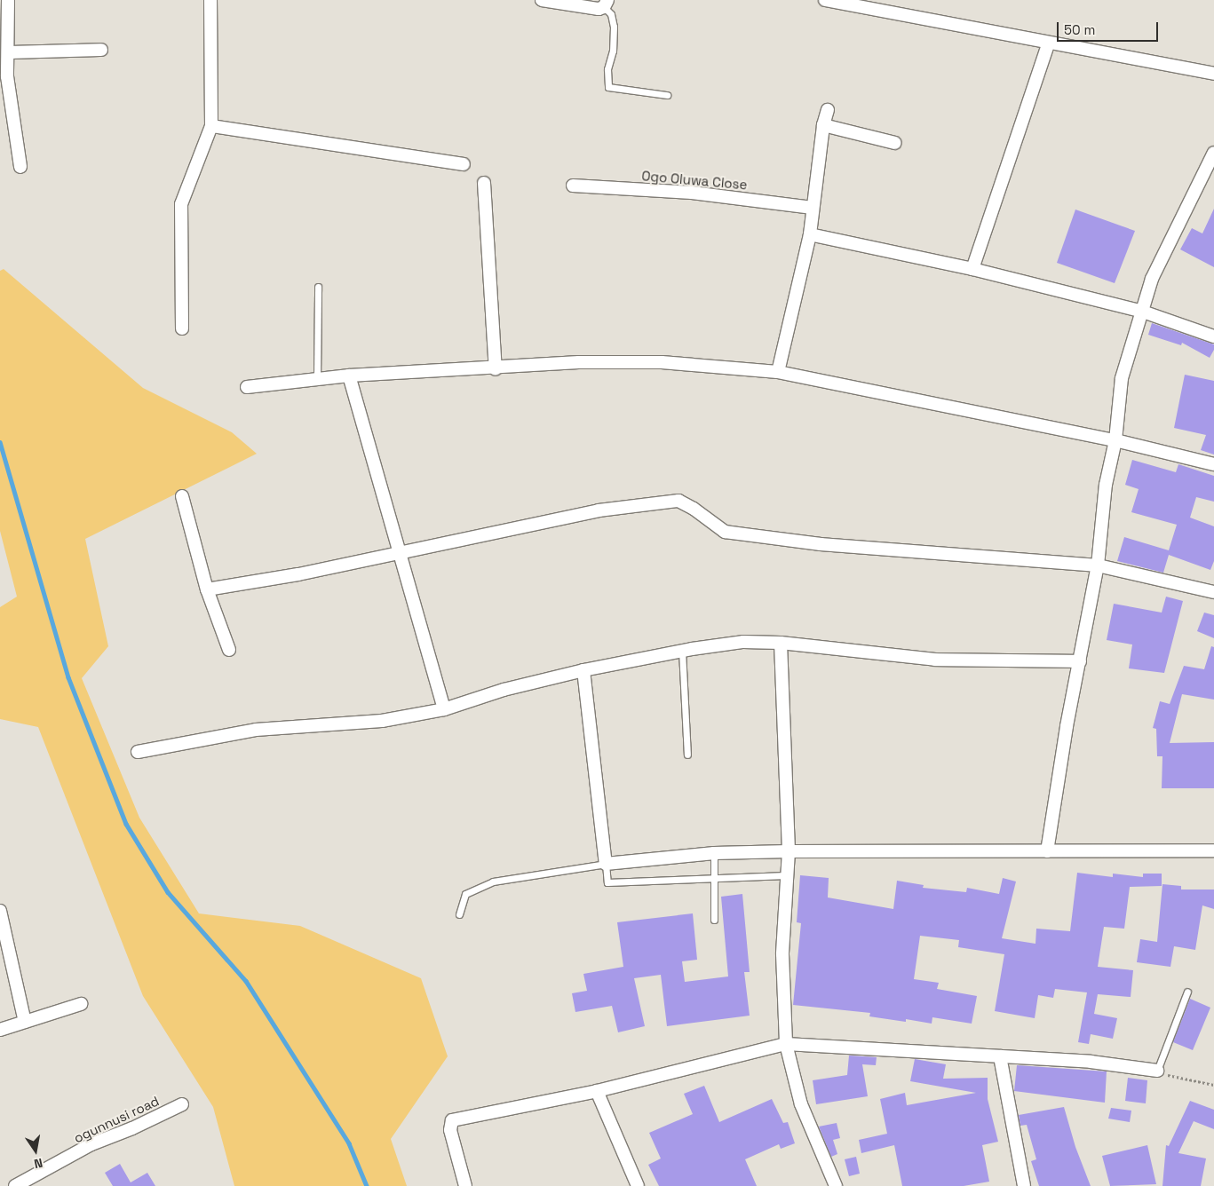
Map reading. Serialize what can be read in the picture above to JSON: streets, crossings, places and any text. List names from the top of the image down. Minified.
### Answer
{"streets":{"street":["Ogo Oluwa Close","ogunnusi road"]},"scale_bar":"50 m","north":"bottom"}
